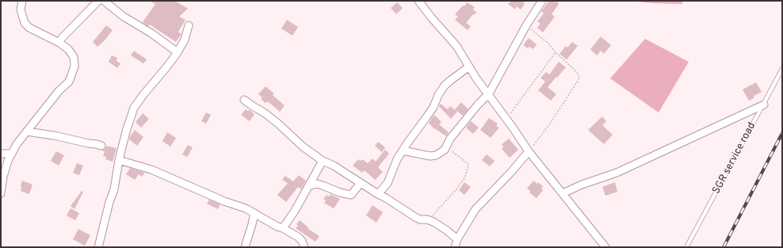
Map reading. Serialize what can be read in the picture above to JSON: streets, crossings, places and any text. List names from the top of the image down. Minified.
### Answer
{"streets":{"lane":["SGR service road"]}}
